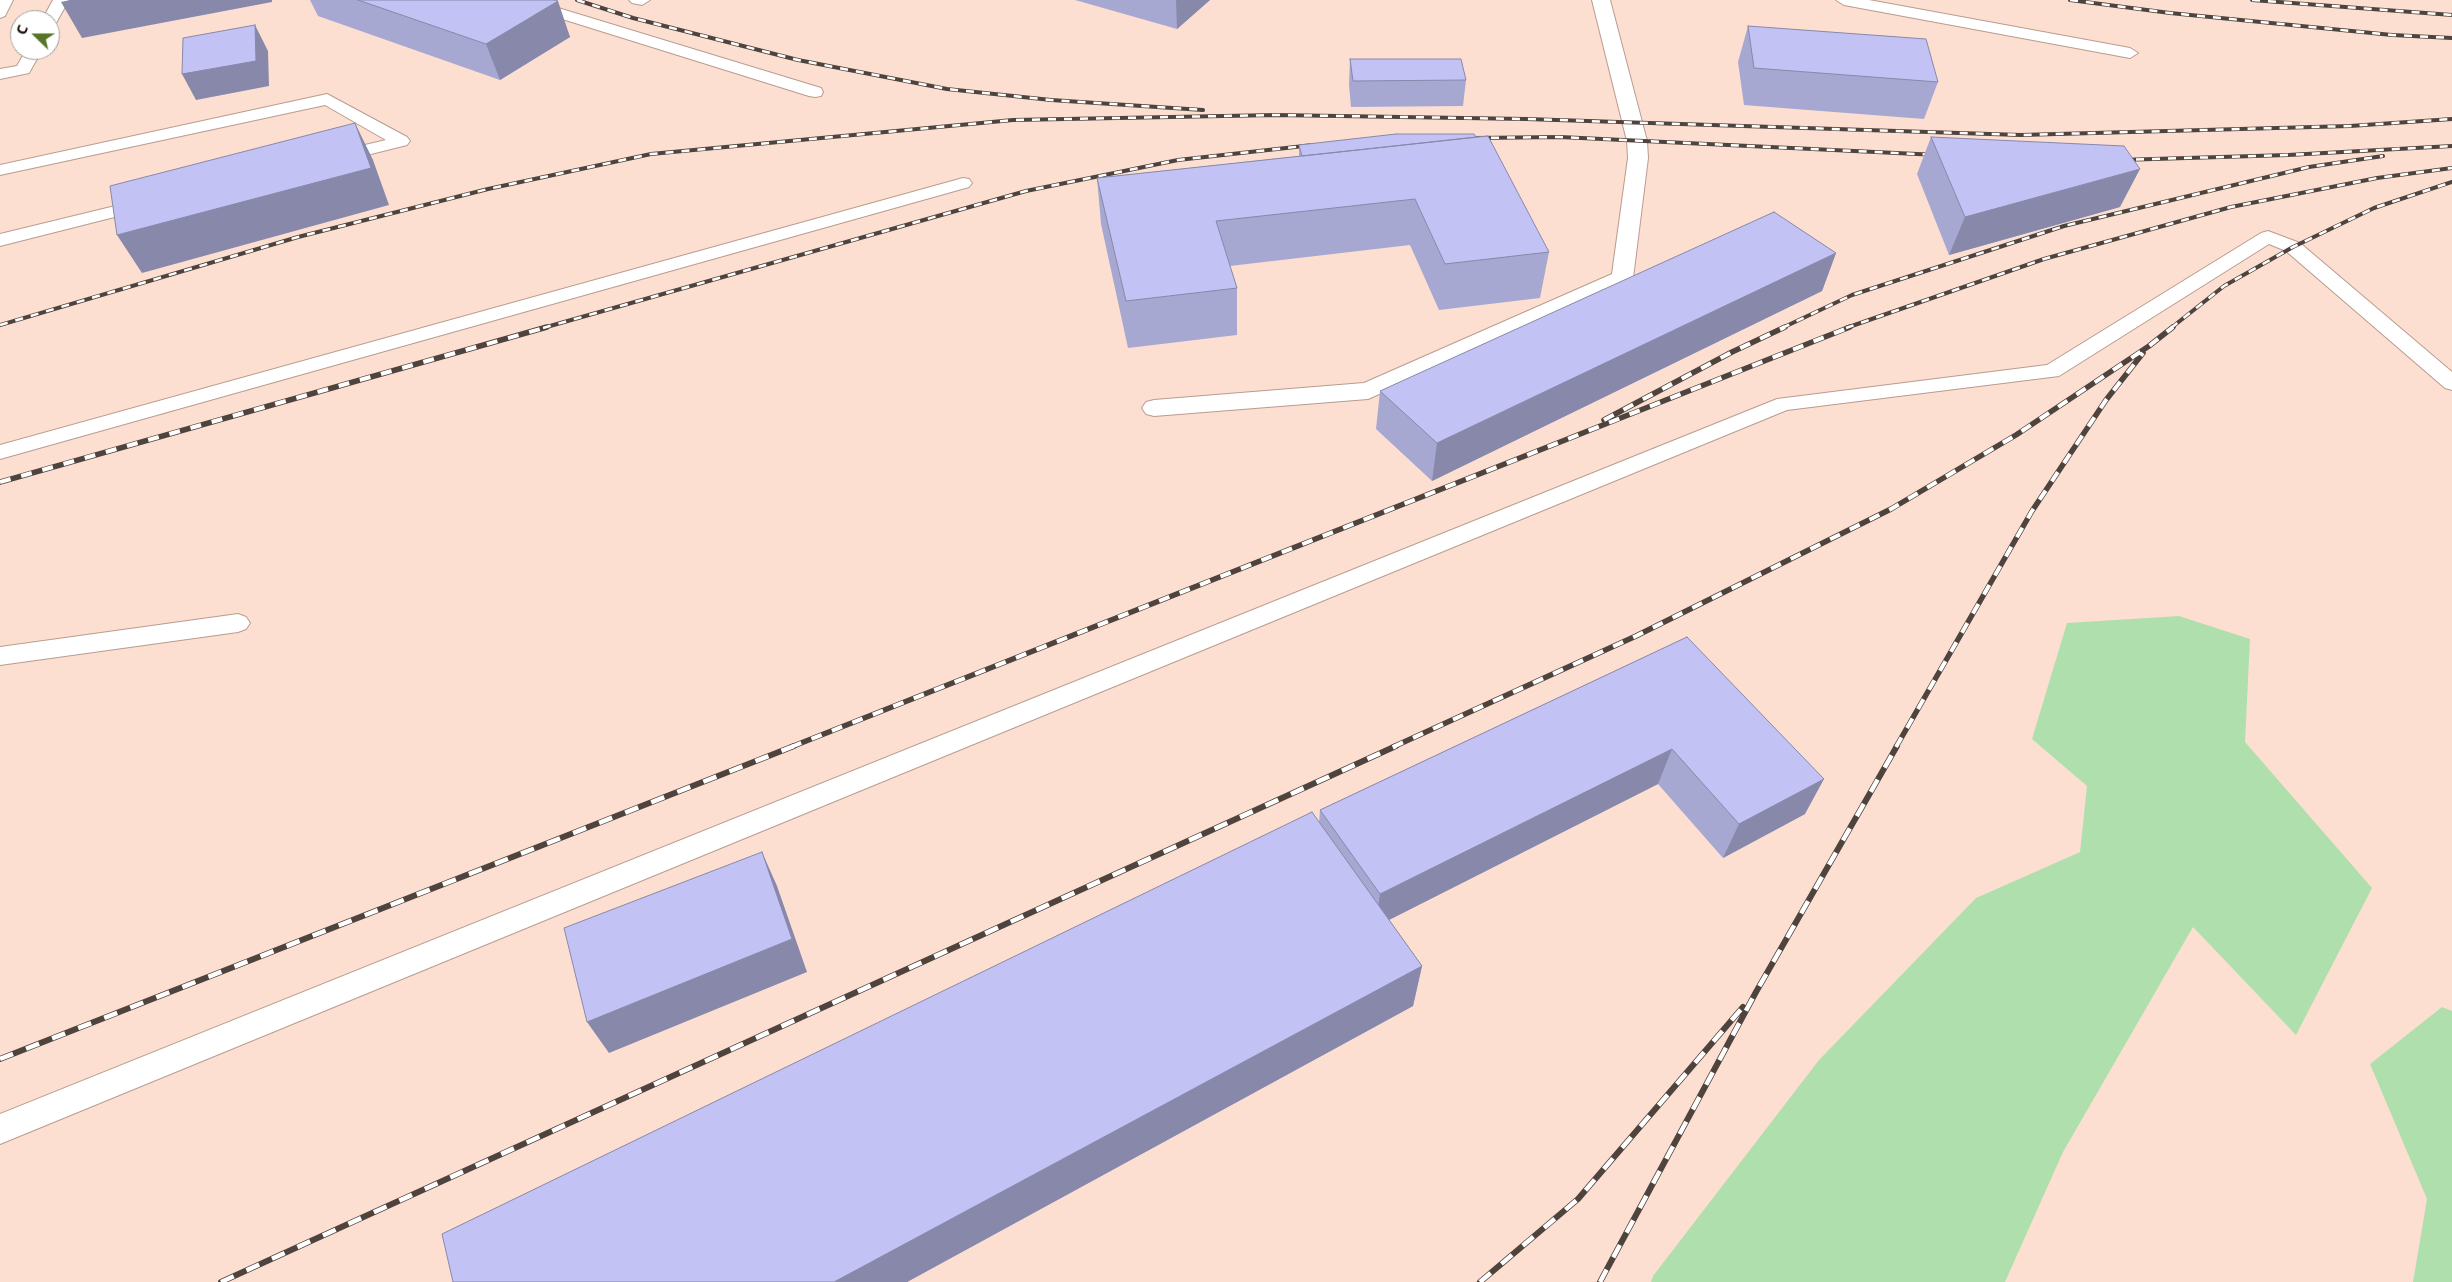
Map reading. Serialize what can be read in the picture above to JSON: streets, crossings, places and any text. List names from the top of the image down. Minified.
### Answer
{"north":"left"}
